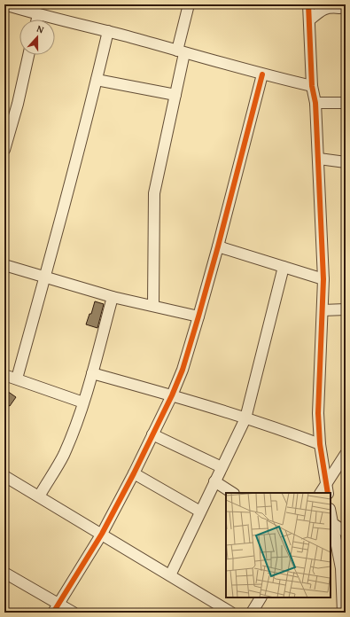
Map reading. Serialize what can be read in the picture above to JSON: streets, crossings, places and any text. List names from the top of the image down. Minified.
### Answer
{"north":"top"}
